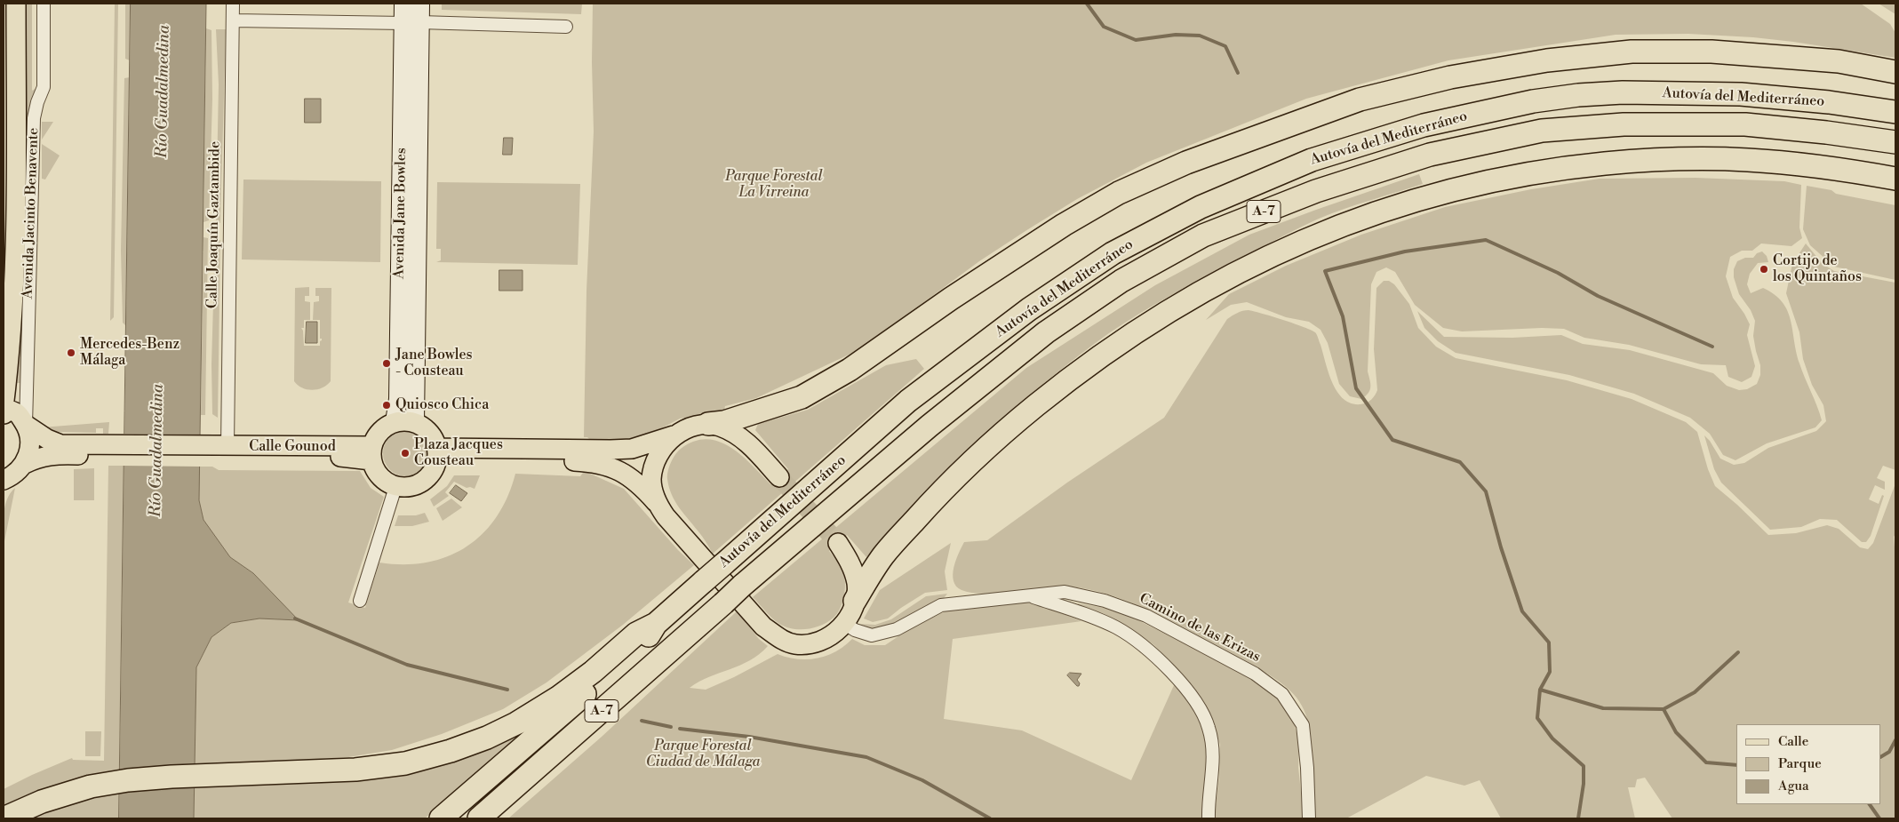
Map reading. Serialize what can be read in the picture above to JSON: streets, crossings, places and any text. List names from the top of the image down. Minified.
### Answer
{"streets":{"highway":["Autovía del Mediterráneo","A-7","Avenida Jacinto Benavente"],"main road":["Avenida Jane Bowles","Calle Gounod"],"street":["Calle Joaquín Gaztambide","Camino de las Erizas"]},"crossings":[["Avenida Jane Bowles","Calle Gounod"],["Calle Joaquín Gaztambide","Calle Gounod"]],"water":["Río Guadalmedina"],"parks":["Parque Forestal La Virreina","Parque Forestal Ciudad de Málaga"],"places":["Cortijo de los Quintaños","Mercedes-Benz Málaga","Jane Bowles - Cousteau","Quiosco Chica","Plaza Jacques Cousteau"],"legend":["Calle","Parque","Agua"]}
